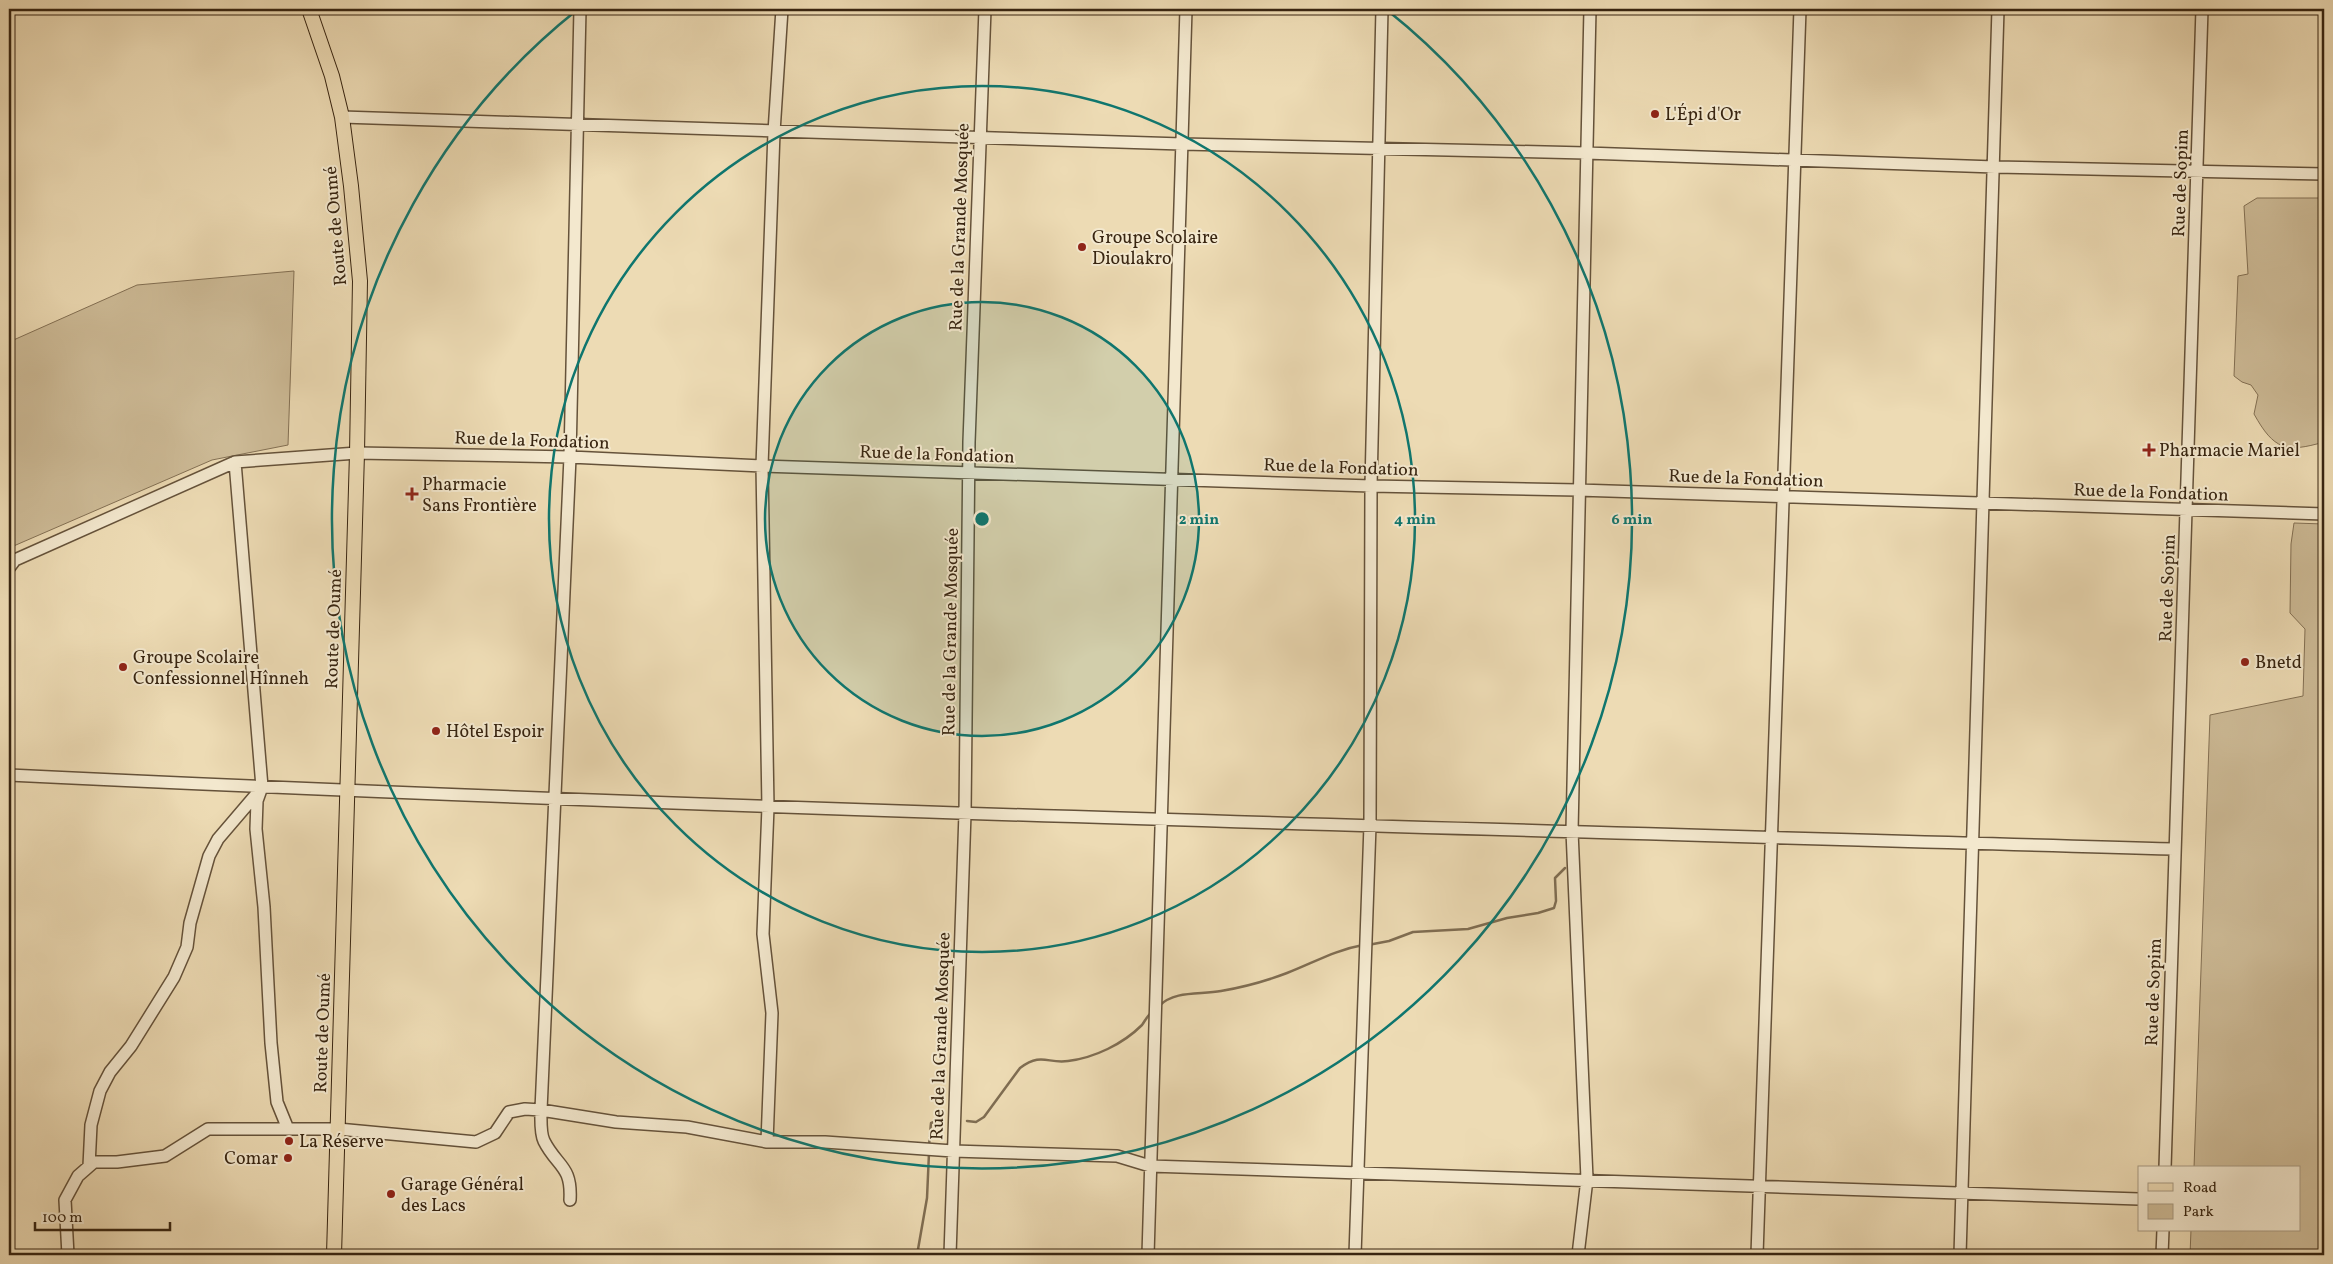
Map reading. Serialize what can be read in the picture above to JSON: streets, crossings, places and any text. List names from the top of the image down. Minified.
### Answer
{"streets":{"main road":["Route de Oumé"],"street":["Rue de Sopim","Rue de la Grande Mosquée","Rue de la Fondation"]},"crossings":[["Rue de Sopim","Rue de la Fondation"],["Route de Oumé","Rue de la Fondation"],["Rue de la Grande Mosquée","Rue de la Fondation"]],"places":{"other":["L'Épi d'Or","Groupe Scolaire Dioulakro","Bnetd","Groupe Scolaire Confessionnel Hînneh","Hôtel Espoir","La Réserve","Comar","Garage Général des Lacs"],"health":["Pharmacie Mariel","Pharmacie Sans Frontière"]},"legend":["Road","Park"],"scale_bar":"100 m","rings":["2 min","4 min","6 min"]}
